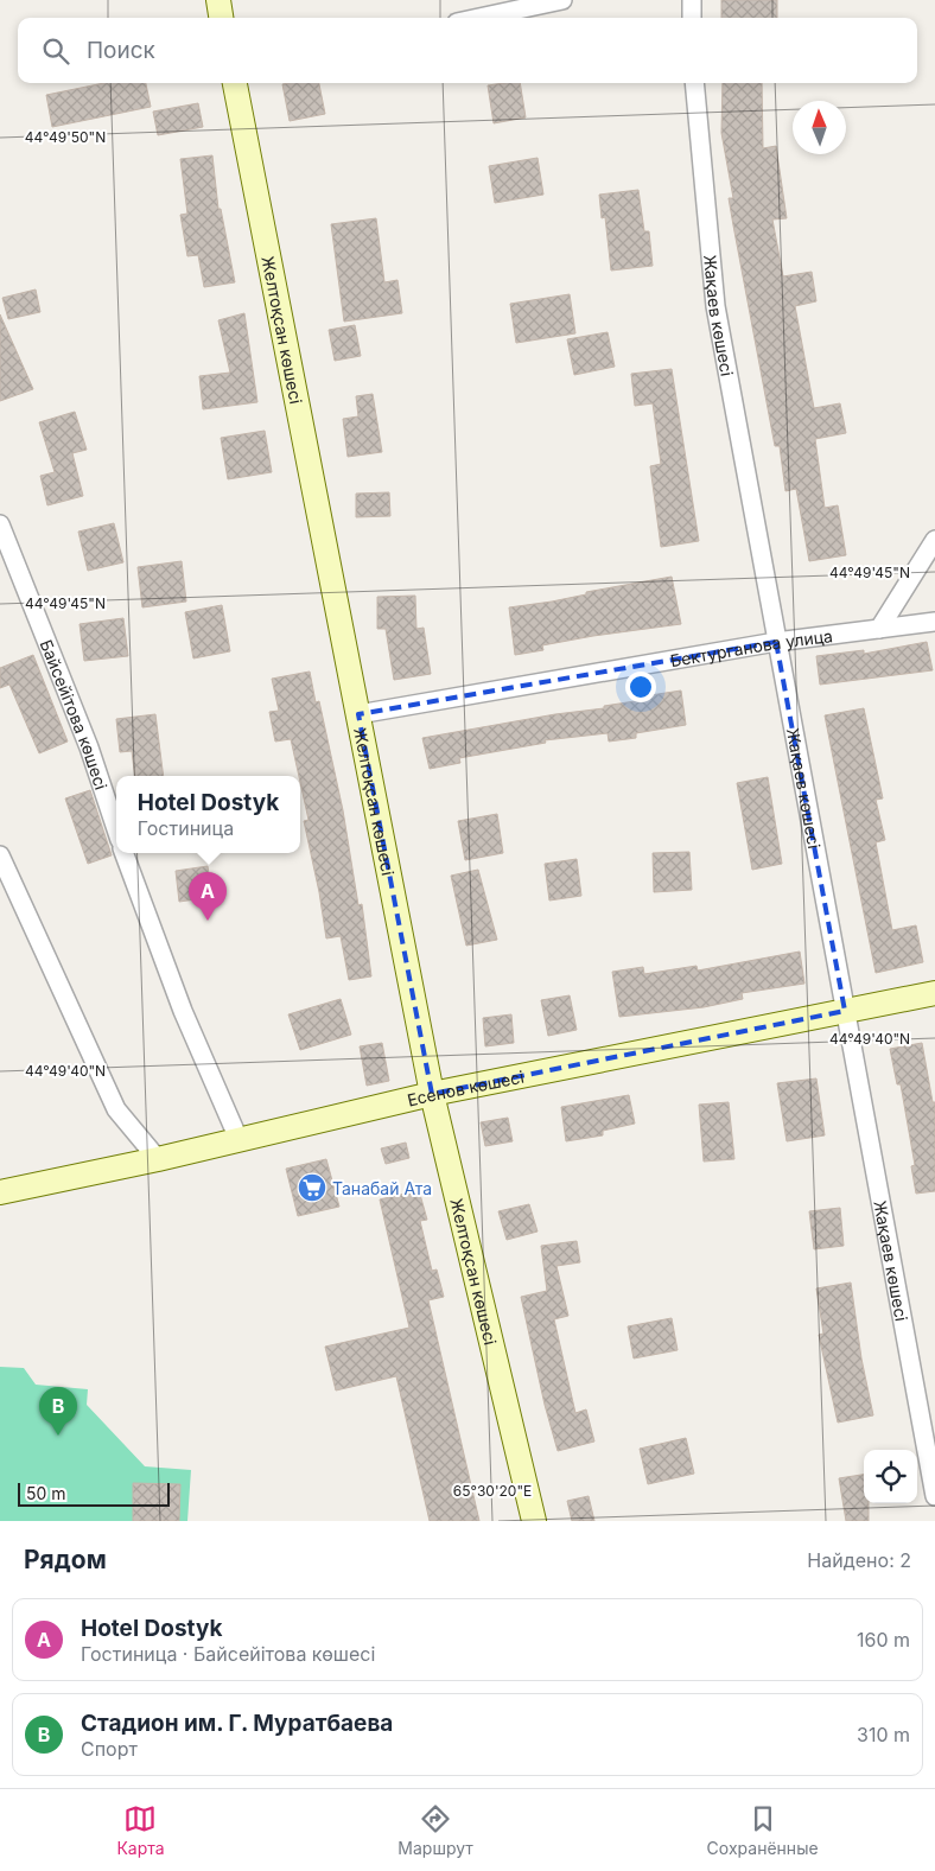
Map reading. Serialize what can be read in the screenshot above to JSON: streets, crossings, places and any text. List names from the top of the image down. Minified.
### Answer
{"streets":{"street":["Жақаев көшесі","Желтоқсан көшесі","Бектурганова улица","Байсейітова көшесі","Есенов көшесі"]},"crossings":[["Жақаев көшесі","Бектурганова улица"],["Жақаев көшесі","Есенов көшесі"],["Желтоқсан көшесі","Бектурганова улица"],["Желтоқсан көшесі","Есенов көшесі"]],"places":{"supermarket":["Танабай Ата"]},"scale_bar":"50 m","north":"top","page":{"search":"Поиск","popup":["Hotel Dostyk","Гостиница"],"pins":["A","B"],"scale":"50 m","heading":["Рядом","Найдено: 2"],"list":[{"mark":"A","name":"Hotel Dostyk","note":"Гостиница · Байсейітова көшесі","value":"160 m"},{"mark":"B","name":"Стадион им. Г. Муратбаева","note":"Спорт","value":"310 m"}],"nav":["Карта","Маршрут","Сохранённые"]},"coordinates":["44°49'50\"N","44°49'45\"N","44°49'40\"N","65°30'20\"E"]}
